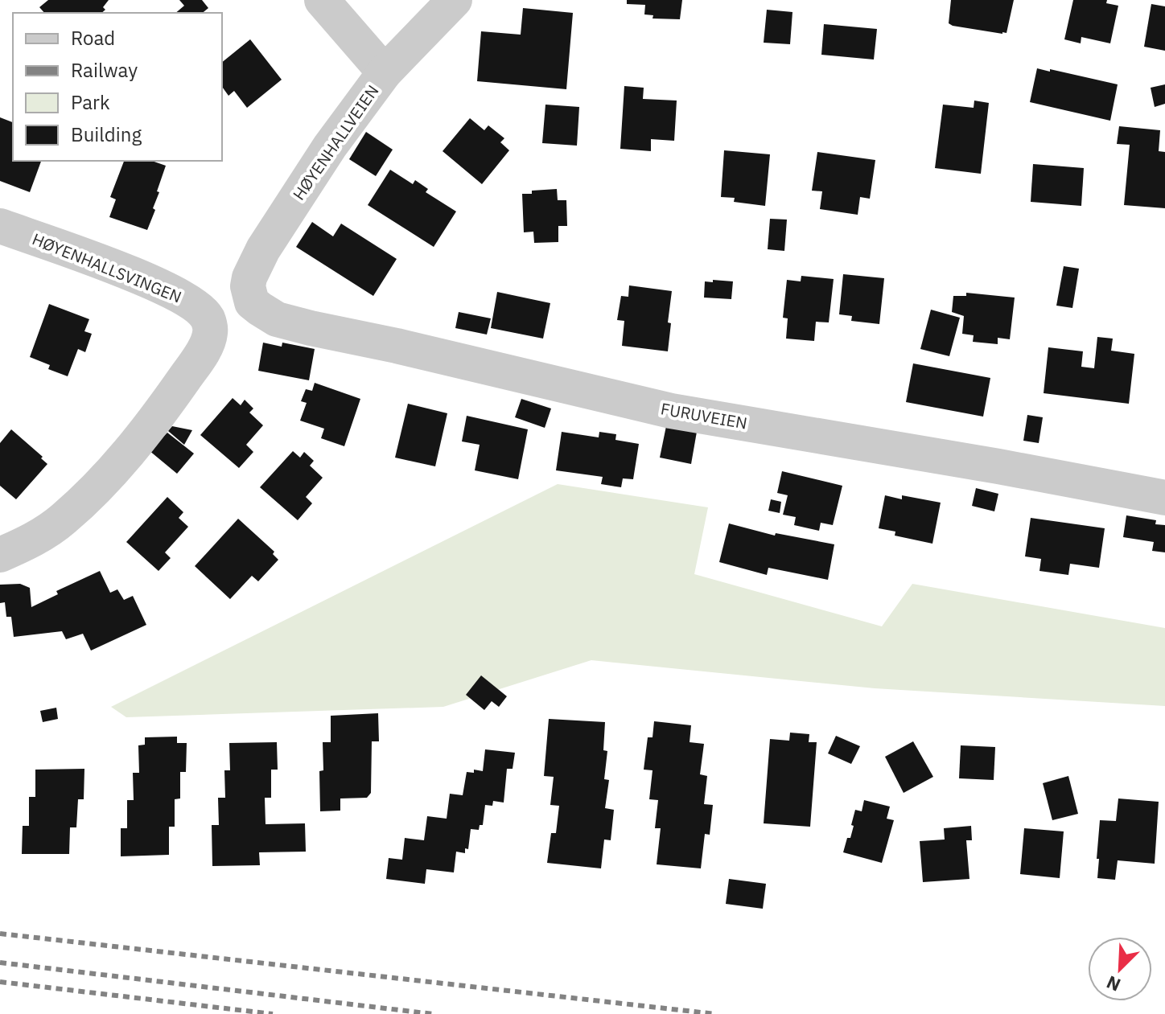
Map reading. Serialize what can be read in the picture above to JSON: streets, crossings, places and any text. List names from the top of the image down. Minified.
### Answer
{"streets":{"street":["HØYENHALLVEIEN","HØYENHALLSVINGEN","FURUVEIEN"]},"crossings":[["HØYENHALLVEIEN","FURUVEIEN"]],"legend":["Road","Railway","Park","Building"],"north":"bottom left"}
